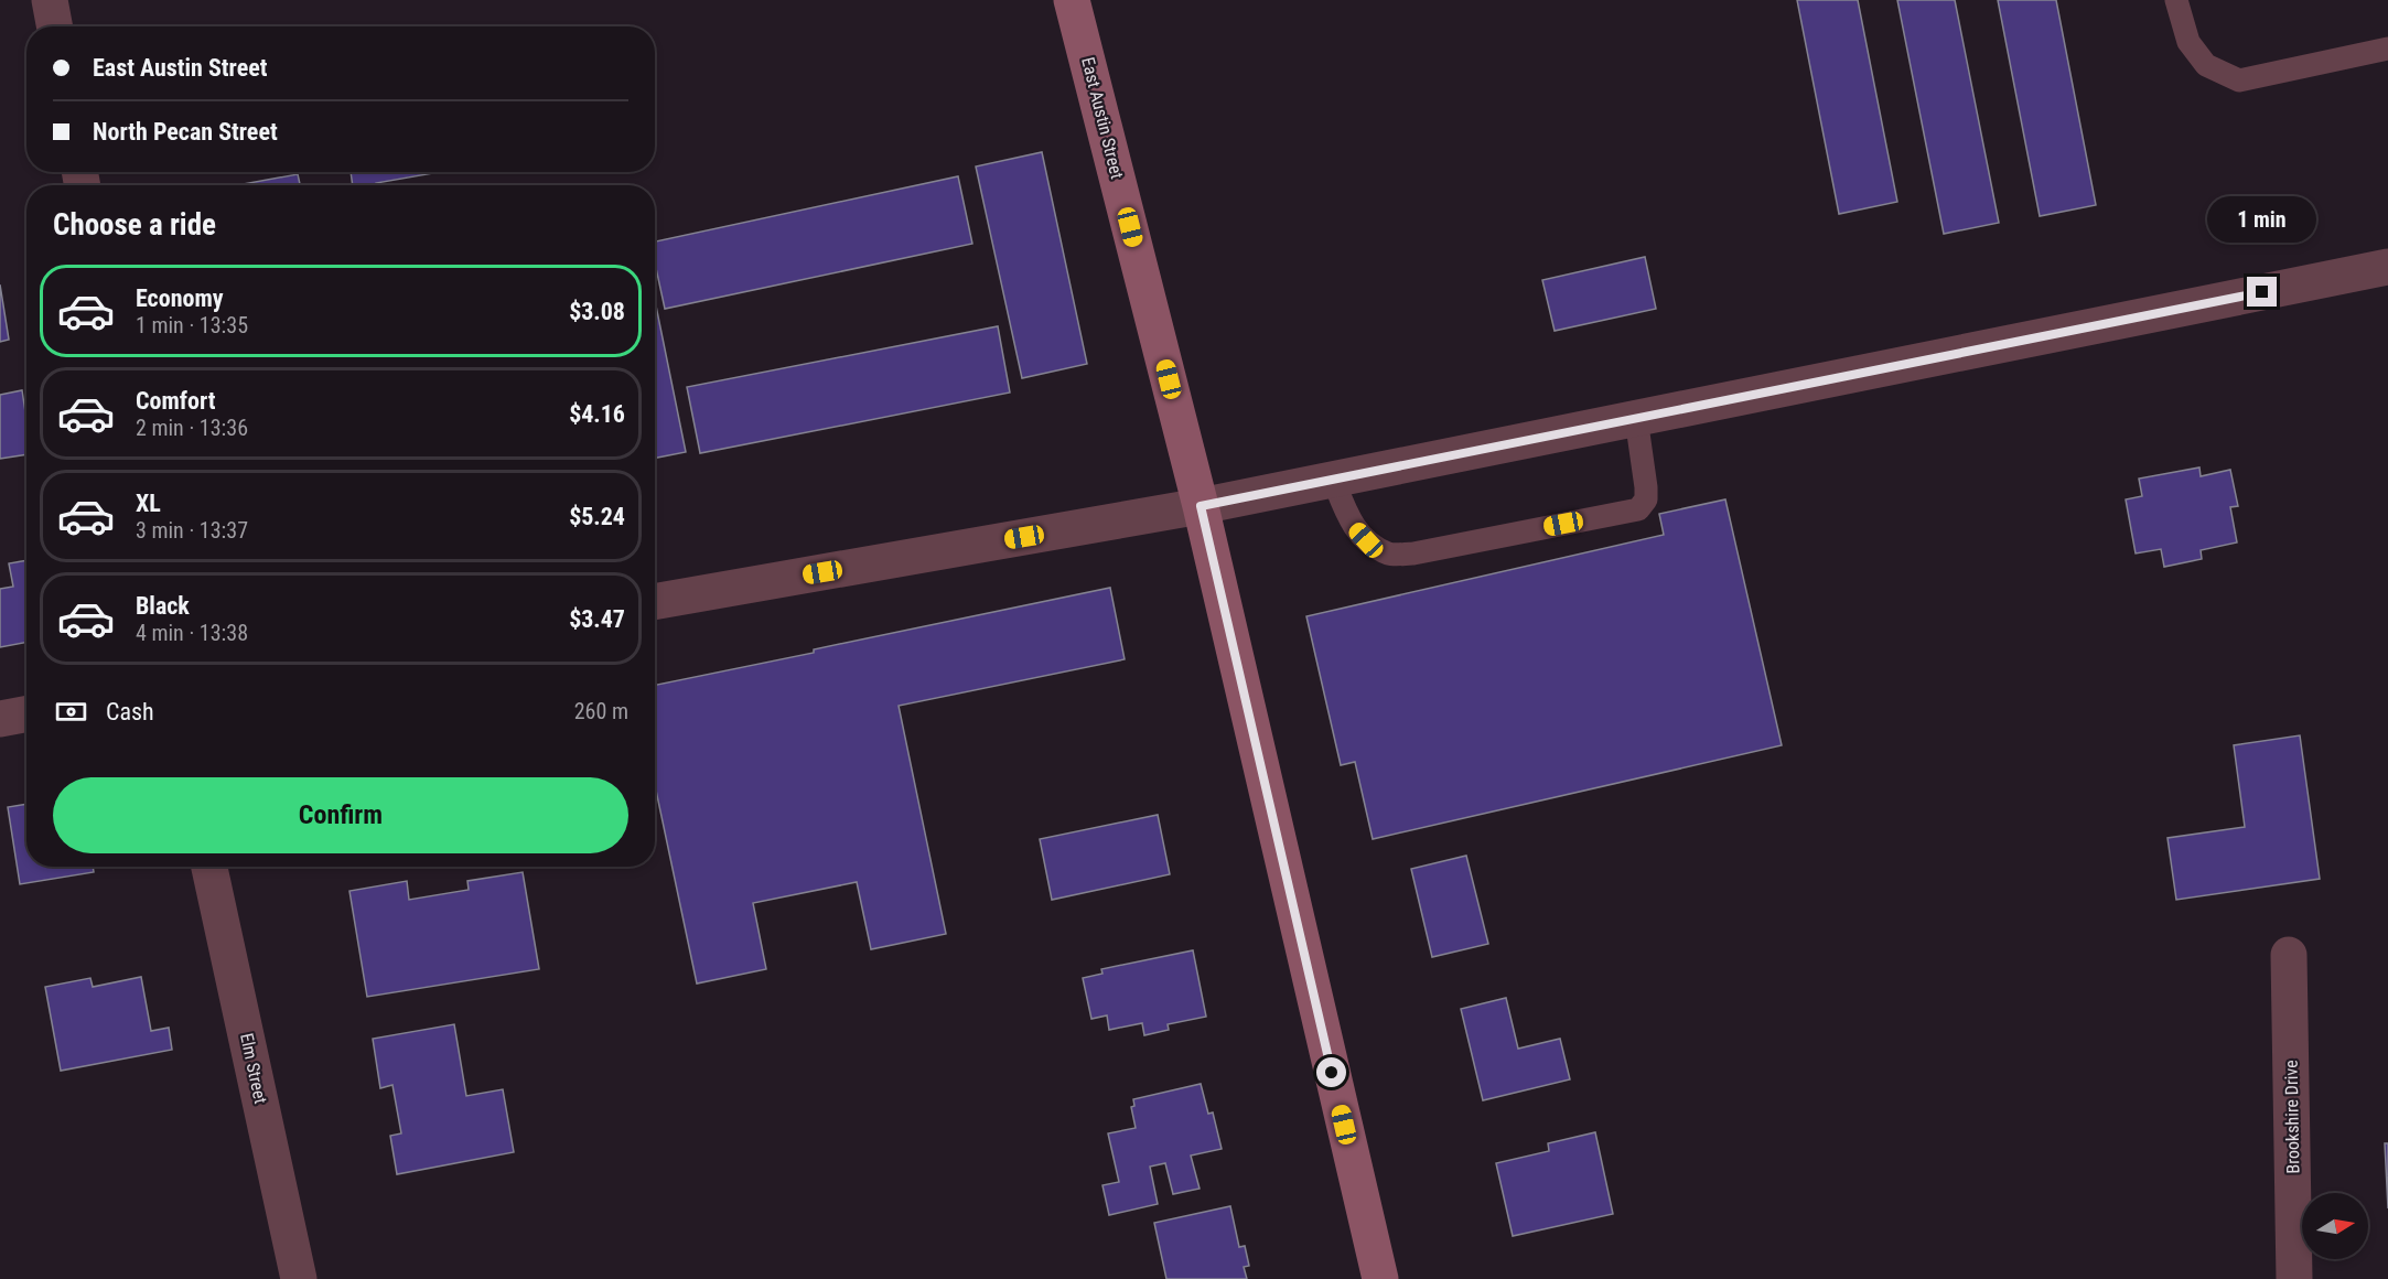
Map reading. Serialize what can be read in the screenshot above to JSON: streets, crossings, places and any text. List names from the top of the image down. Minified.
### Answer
{"streets":{"main road":["East Austin Street"],"street":["Elm Street","Brookshire Drive"]},"north":"right","page":{"banner":["East Austin Street","North Pecan Street"],"heading":"Choose a ride","bubble":"1 min","list":[{"name":"Economy","note":"1 min · 13:35","value":"$3.08"},{"name":"Comfort","note":"2 min · 13:36","value":"$4.16"},{"name":"XL","note":"3 min · 13:37","value":"$5.24"},{"name":"Black","note":"4 min · 13:38","value":"$3.47"}],"pay":["Cash","260 m"],"buttons":"Confirm"}}
